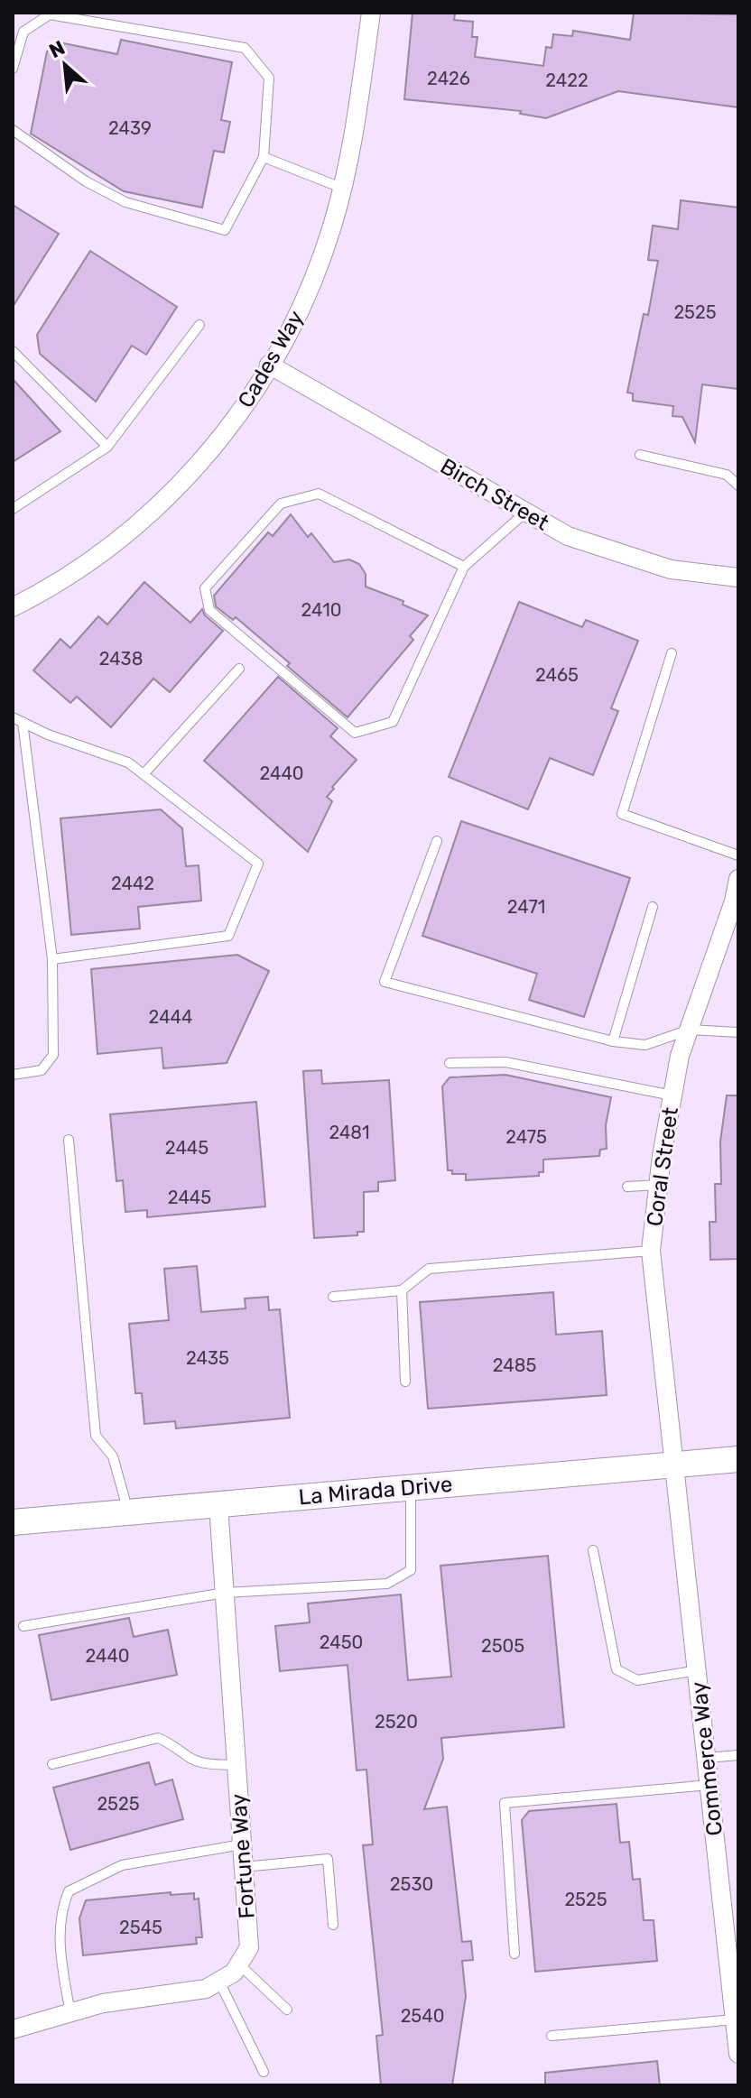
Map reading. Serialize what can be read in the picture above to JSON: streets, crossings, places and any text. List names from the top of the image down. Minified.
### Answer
{"streets":{"main road":["La Mirada Drive"],"street":["Cades Way","Birch Street","Coral Street","Commerce Way","Fortune Way"]},"crossings":[["Cades Way","Birch Street"],["Coral Street","La Mirada Drive"],["Coral Street","Commerce Way"],["La Mirada Drive","Commerce Way"],["La Mirada Drive","Fortune Way"]],"house_numbers":["2426","2422","2439","2525","2410","2438","2465","2440","2442","2471","2444","2481","2475","2445","2445","2435","2485","2450","2505","2440","2520","2525","2530","2525","2545","2540"],"north":"top left"}
